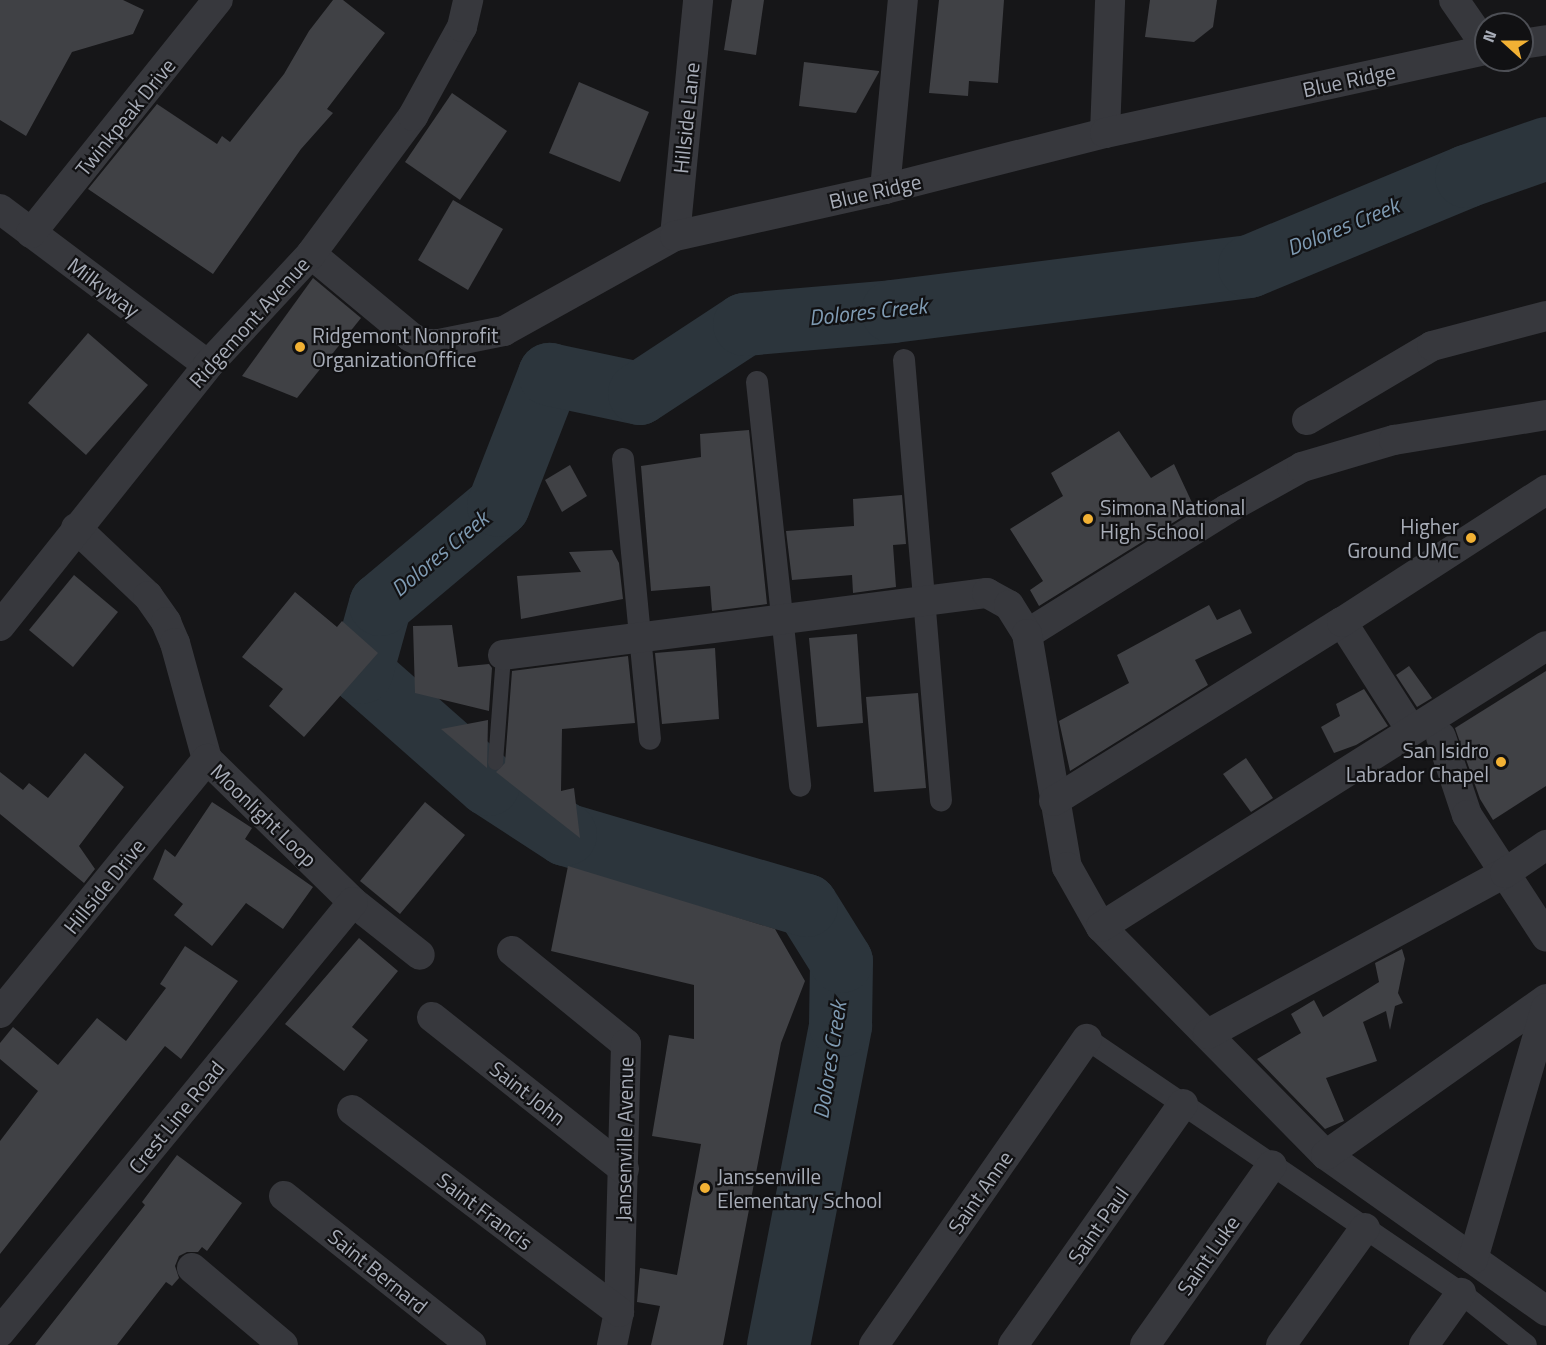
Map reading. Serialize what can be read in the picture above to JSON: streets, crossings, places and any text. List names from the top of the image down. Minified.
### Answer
{"streets":{"street":["Blue Ridge","Twinkpeak Drive","Hillside Lane","Milkyway","Ridgemont Avenue","Moonlight Loop","Hillside Drive","Saint John","Crest Line Road","Jansenville Avenue","Saint Anne","Saint Francis","Saint Paul","Saint Luke","Saint Bernard"]},"crossings":[["Blue Ridge","Hillside Lane"],["Blue Ridge","Ridgemont Avenue"],["Twinkpeak Drive","Milkyway"],["Milkyway","Ridgemont Avenue"],["Ridgemont Avenue","Moonlight Loop"],["Moonlight Loop","Hillside Drive"],["Moonlight Loop","Crest Line Road"],["Saint John","Jansenville Avenue"],["Jansenville Avenue","Saint Francis"]],"water":["Dolores Creek"],"places":["Ridgemont Nonprofit OrganizationOffice","Simona National High School","Higher Ground UMC","San Isidro Labrador Chapel","Janssenville Elementary School"],"north":"left"}
